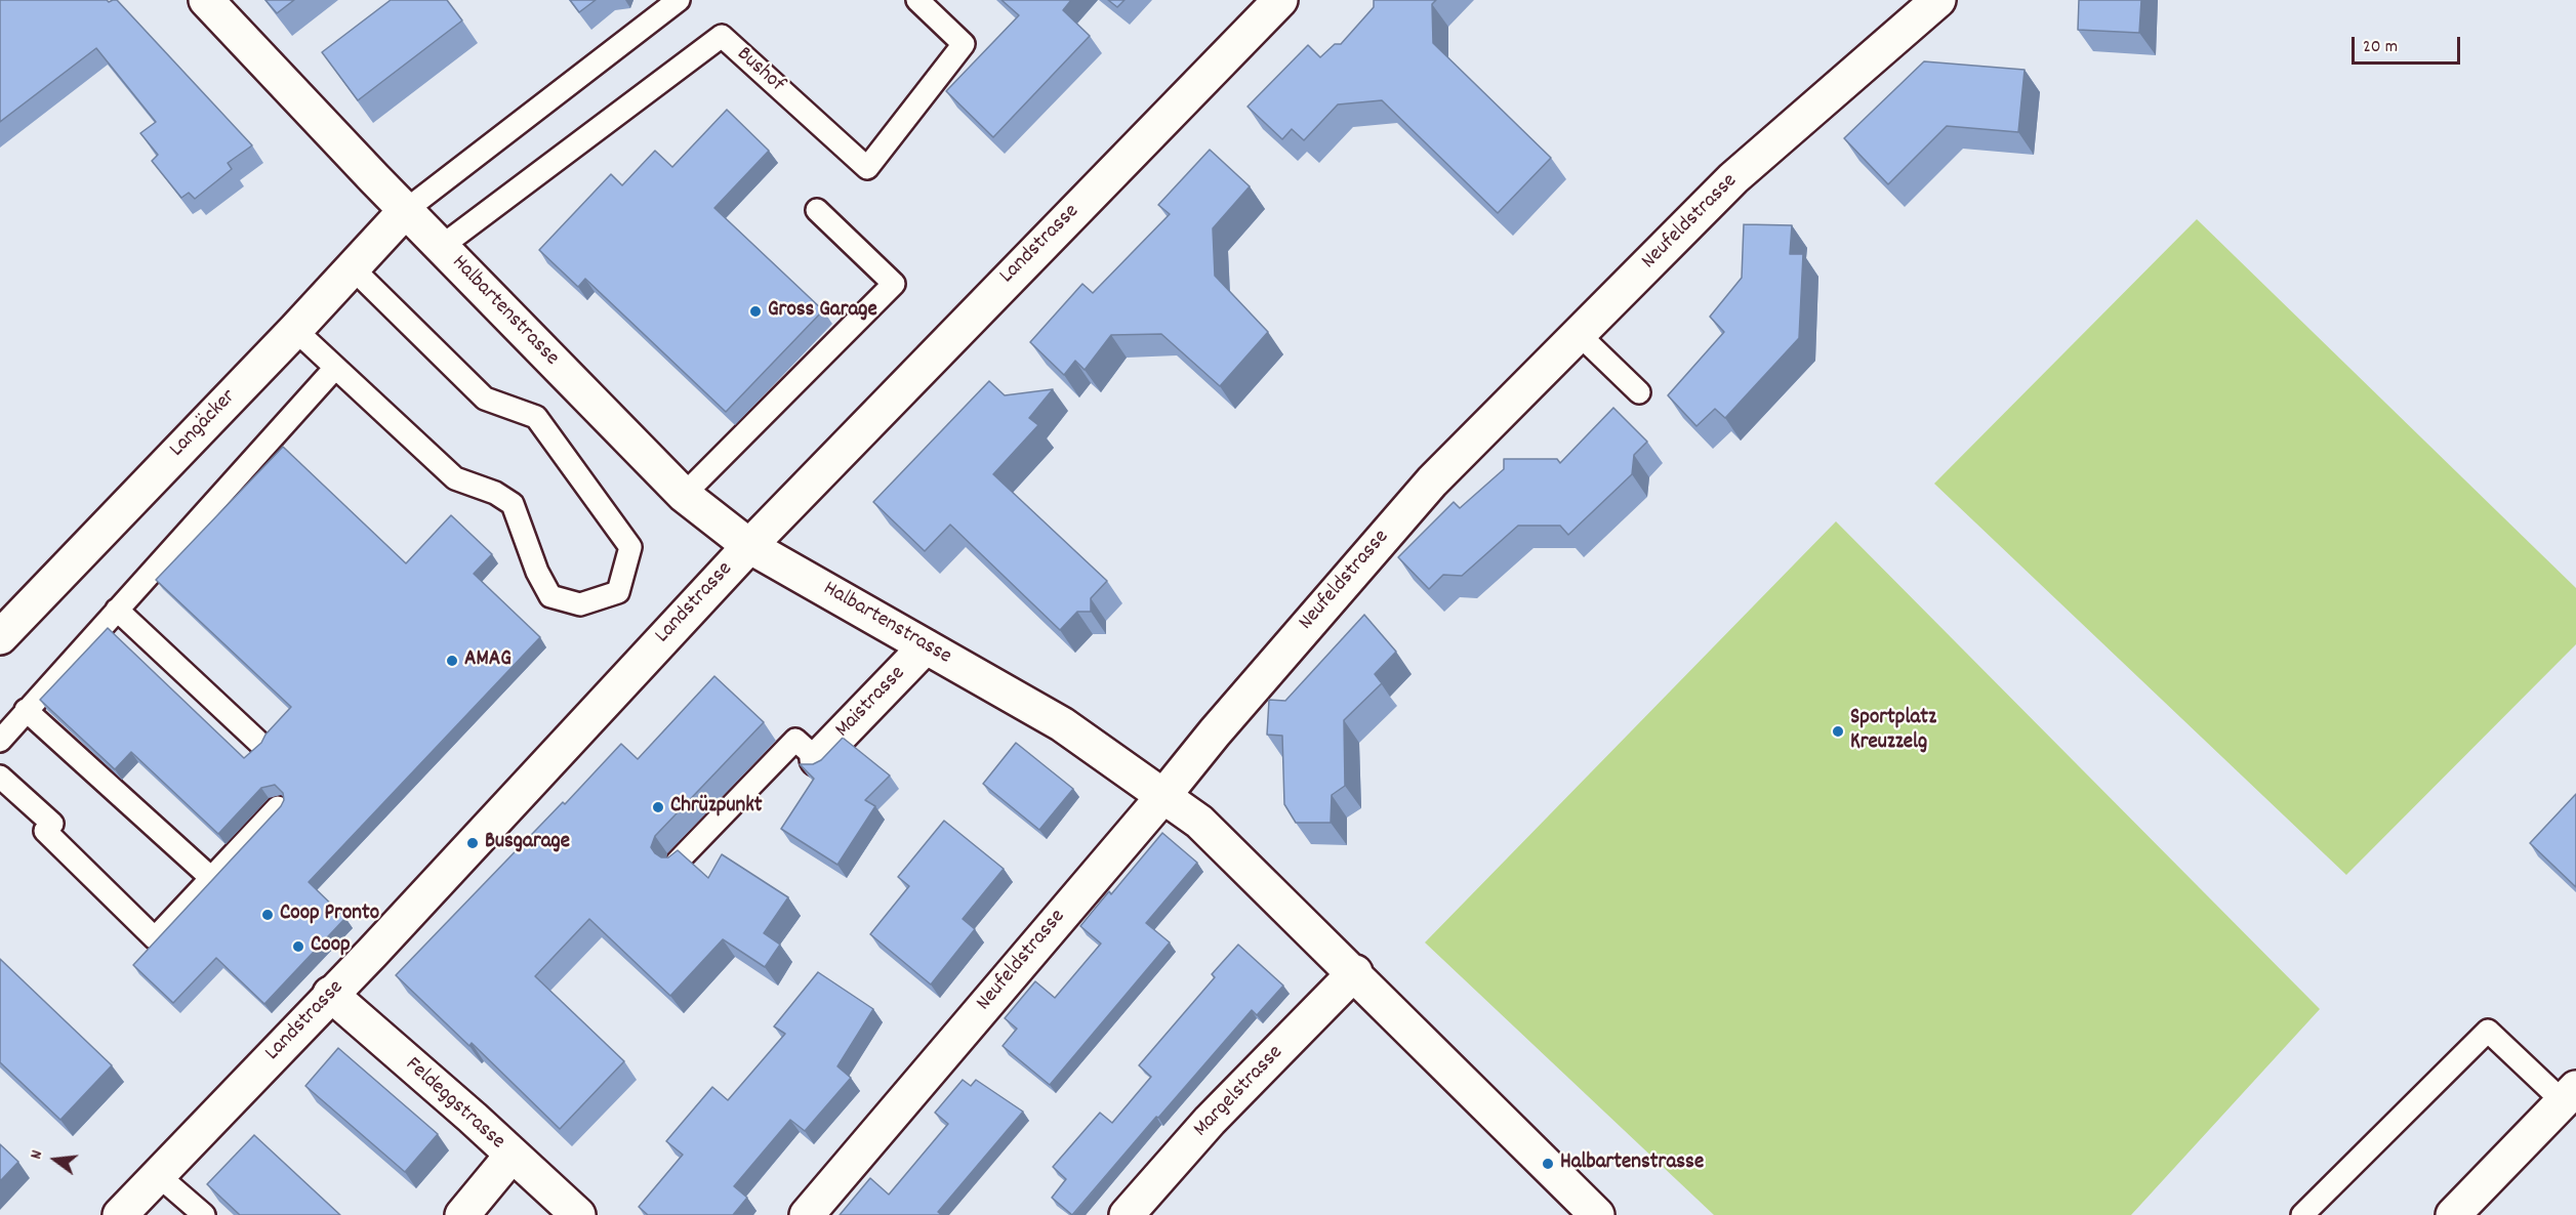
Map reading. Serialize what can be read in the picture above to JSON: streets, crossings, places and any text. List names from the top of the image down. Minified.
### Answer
{"streets":{"street":["Neufeldstrasse","Landstrasse","Halbartenstrasse","Langäcker","Maistrasse","Margelstrasse","Feldeggstrasse"],"lane":["Bushof"]},"crossings":[["Bushof","Halbartenstrasse"],["Neufeldstrasse","Halbartenstrasse"],["Landstrasse","Halbartenstrasse"],["Landstrasse","Feldeggstrasse"],["Halbartenstrasse","Langäcker"],["Halbartenstrasse","Maistrasse"],["Halbartenstrasse","Margelstrasse"]],"places":["Gross Garage","AMAG","Sportplatz Kreuzzelg","Chrüzpunkt","Busgarage","Coop Pronto","Coop","Halbartenstrasse"],"scale_bar":"20 m","north":"left"}
